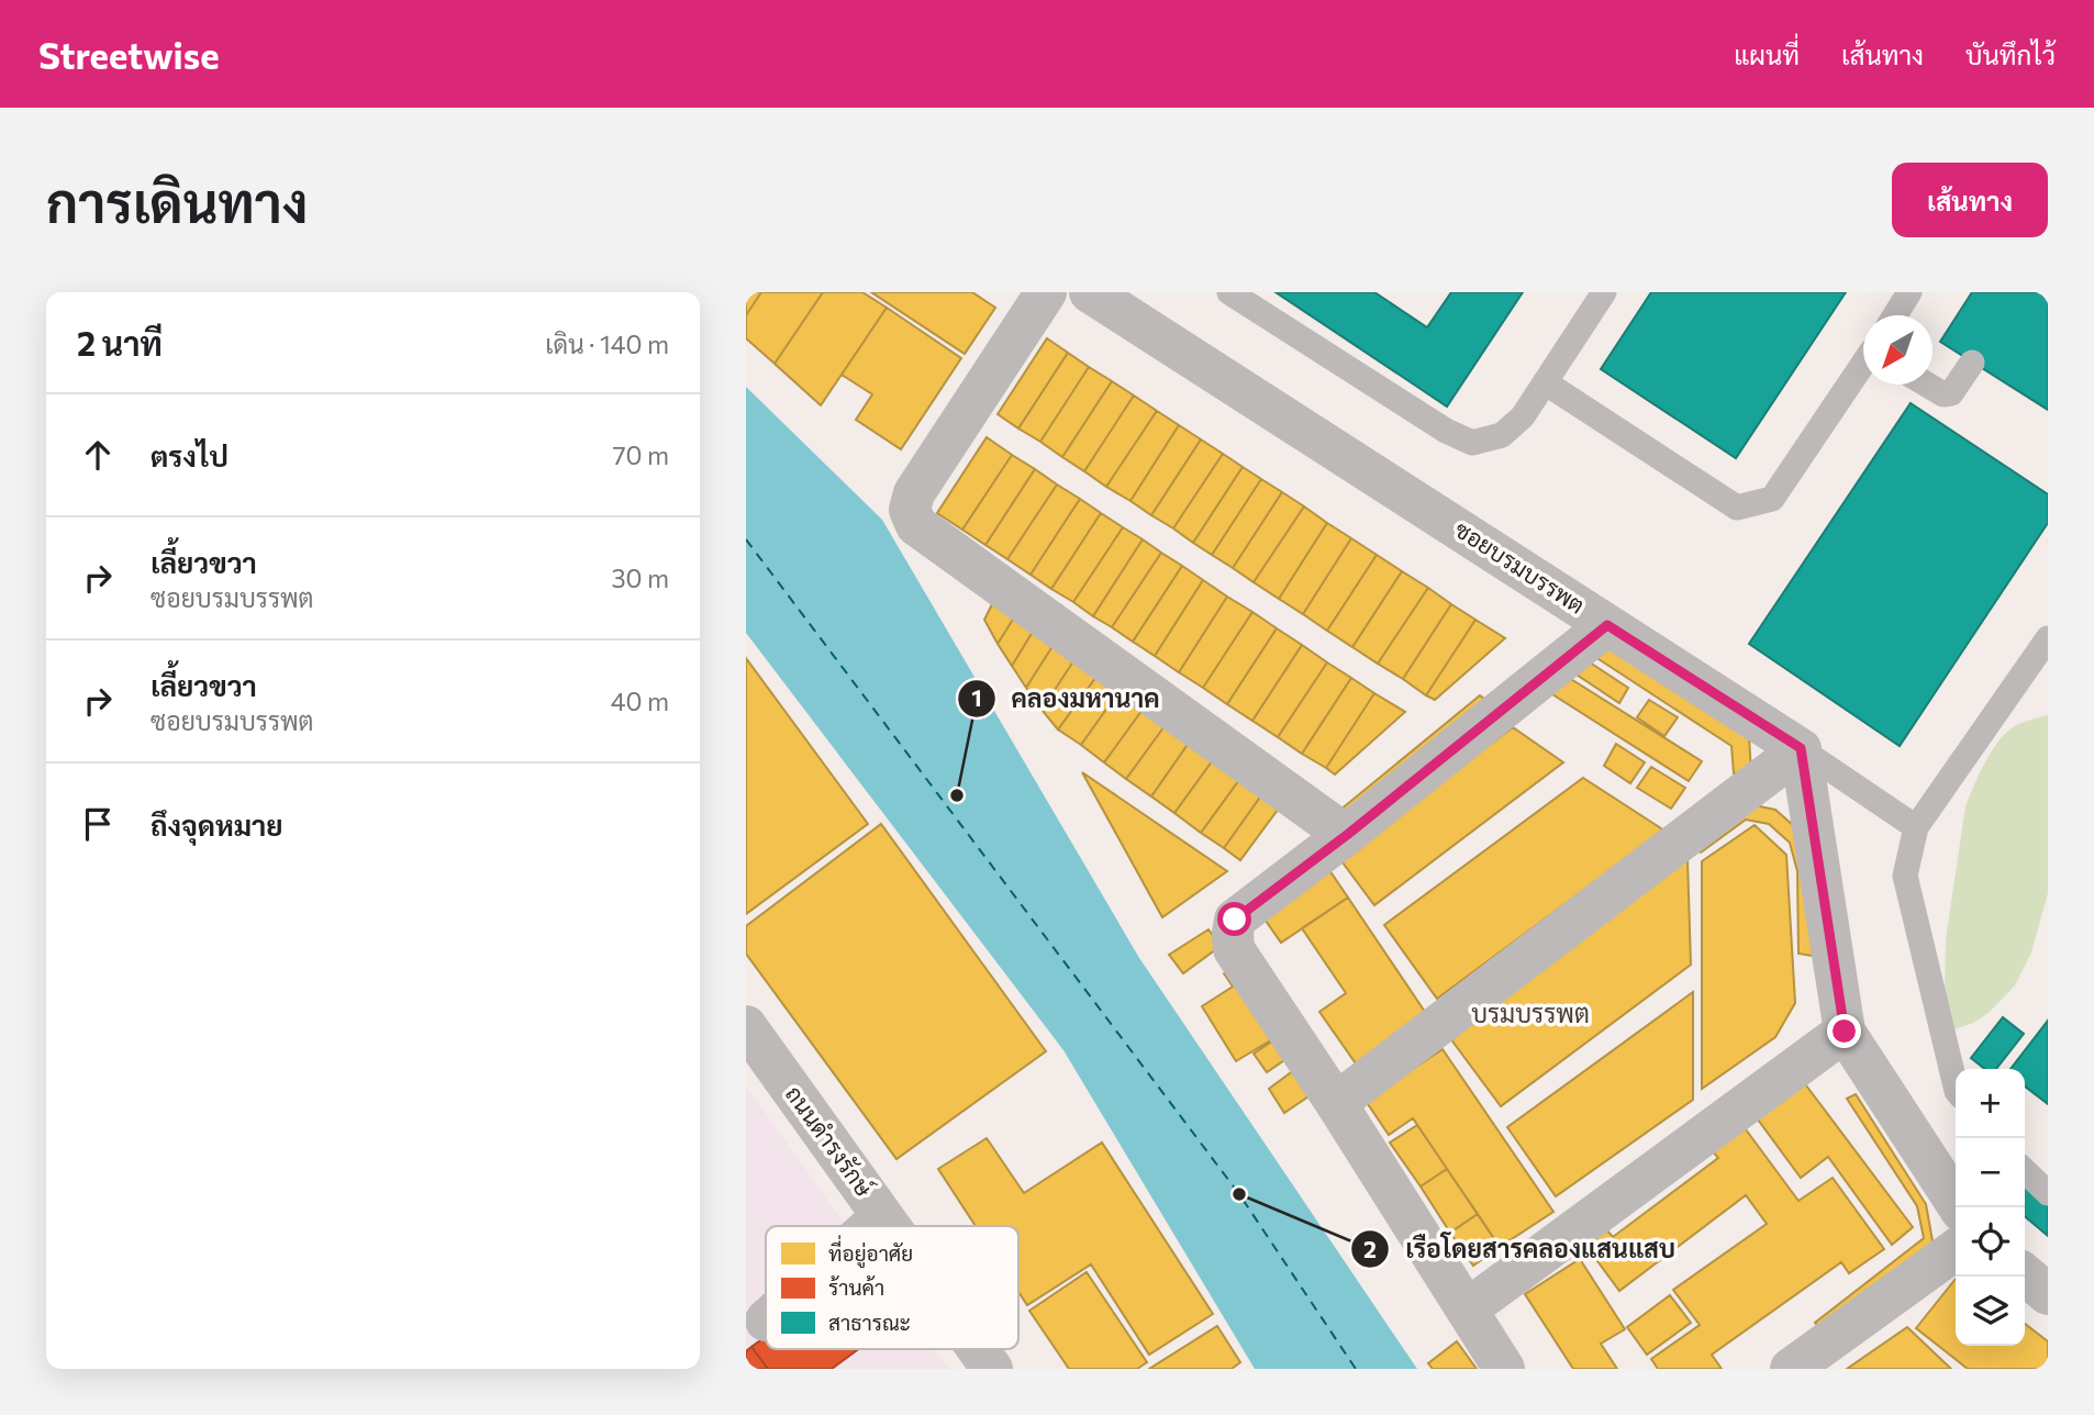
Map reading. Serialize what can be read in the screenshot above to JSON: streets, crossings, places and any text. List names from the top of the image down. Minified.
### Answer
{"streets":{"street":["ซอยบรมบรรพต","ถนนดำรงรักษ์"]},"districts":["บรมบรรพต"],"places":["คลองมหานาค","เรือโดยสารคลองแสนแสบ"],"legend":["ที่อยู่อาศัย","ร้านค้า","สาธารณะ"],"north":"bottom left","page":{"header":"Streetwise","nav":["แผนที่","เส้นทาง","บันทึกไว้"],"buttons":"เส้นทาง","title":"การเดินทาง","heading":["2 นาที","เดิน · 140 m"],"list":[["ตรงไป","70 m"],["เลี้ยวขวา","ซอยบรมบรรพต","30 m"],["เลี้ยวขวา","ซอยบรมบรรพต","40 m"],"ถึงจุดหมาย"],"map_buttons":["+","−"]}}
